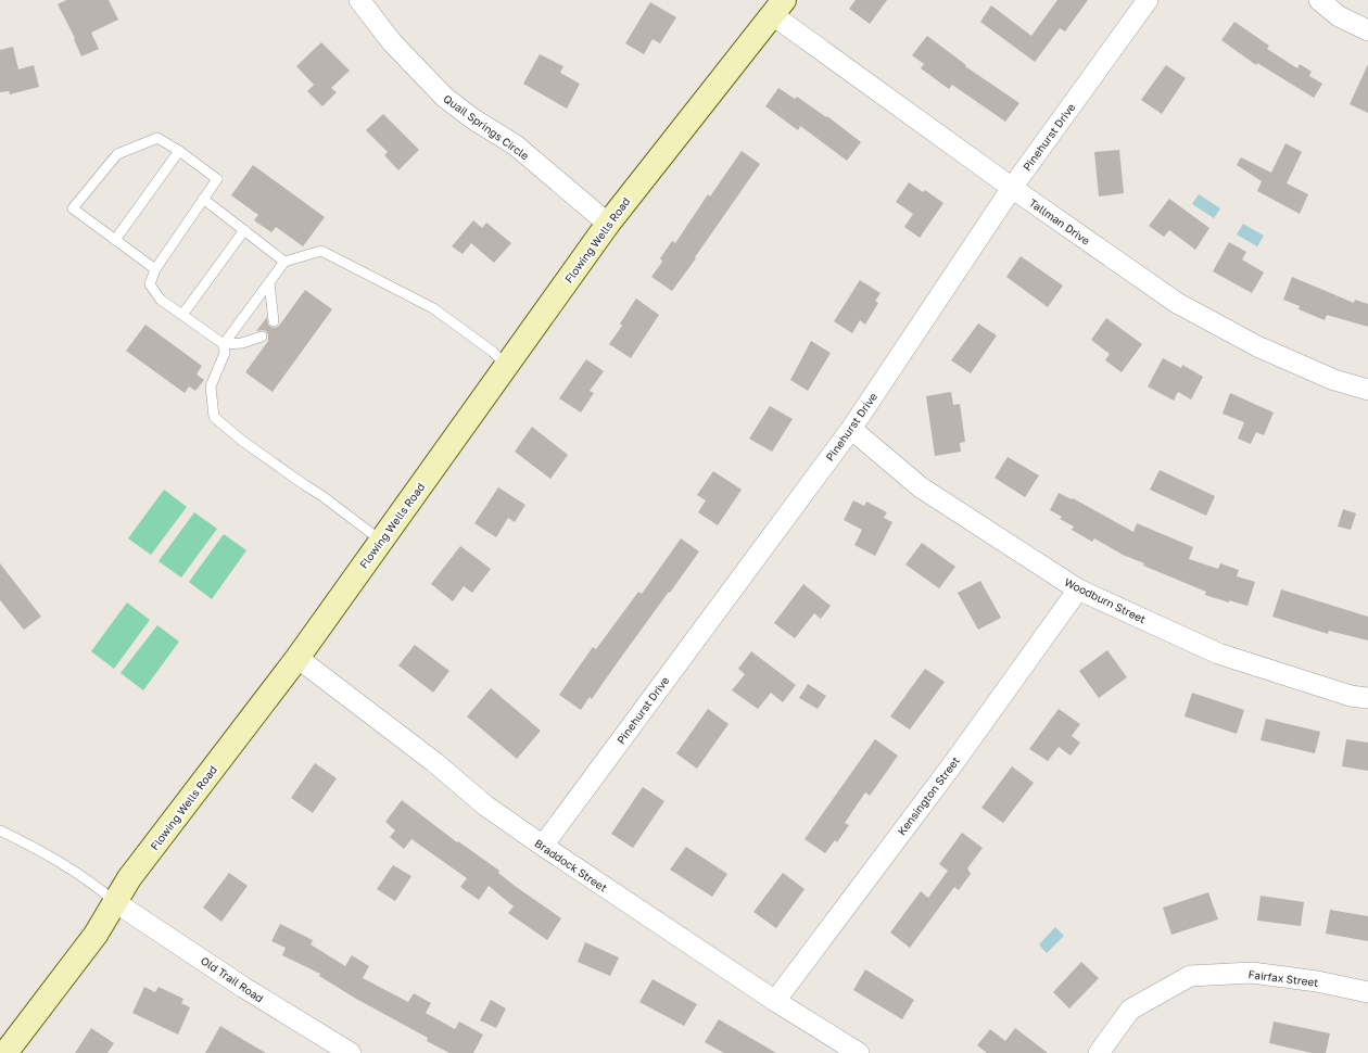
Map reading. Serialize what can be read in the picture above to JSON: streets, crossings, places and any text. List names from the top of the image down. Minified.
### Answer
{"streets":{"main road":["Flowing Wells Road"],"street":["Quail Springs Circle","Pinehurst Drive","Tallman Drive","Woodburn Street","Kensington Street","Braddock Street","Fairfax Street","Old Trail Road"]},"crossings":[["Quail Springs Circle","Flowing Wells Road"],["Pinehurst Drive","Tallman Drive"],["Pinehurst Drive","Woodburn Street"],["Pinehurst Drive","Braddock Street"],["Tallman Drive","Flowing Wells Road"],["Flowing Wells Road","Braddock Street"],["Flowing Wells Road","Old Trail Road"],["Woodburn Street","Kensington Street"],["Kensington Street","Braddock Street"]]}
